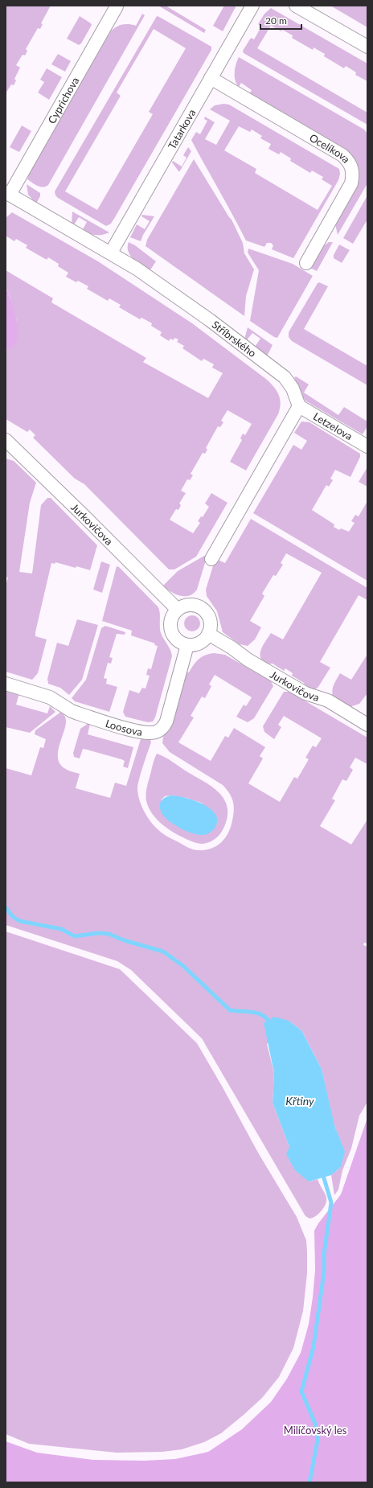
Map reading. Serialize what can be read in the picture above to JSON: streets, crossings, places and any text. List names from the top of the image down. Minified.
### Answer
{"streets":{"street":["Cyprichova","Tatarkova","Ocelíkova","Stříbrského","Letzelova","Jurkovičova","Loosova"]},"crossings":[["Cyprichova","Stříbrského"],["Tatarkova","Ocelíkova"],["Tatarkova","Stříbrského"],["Stříbrského","Letzelova"],["Jurkovičova","Loosova"]],"water":["Křtiny"],"parks":["Milíčovský les"],"scale_bar":"20 m"}
